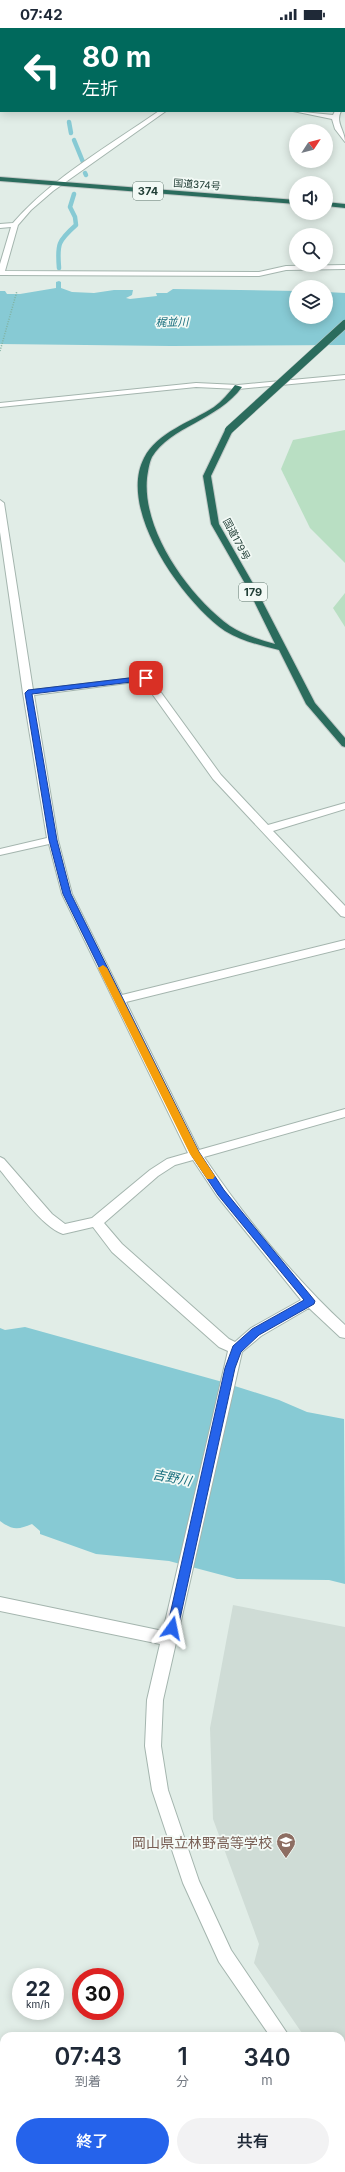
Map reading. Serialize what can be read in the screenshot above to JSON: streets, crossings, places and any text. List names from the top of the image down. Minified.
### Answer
{"streets":{"highway":["国道374号","374","国道179号","179"]},"water":["梶並川","吉野川"],"places":{"school or university":["岡山県立林野高等学校"]},"north":"top right","page":{"status":"07:42","turn":["80 m","左折"],"speed":"22 km/h","limit":"30","eta":["07:43","到着","1","分","340","m"],"buttons":["終了","共有"]}}
